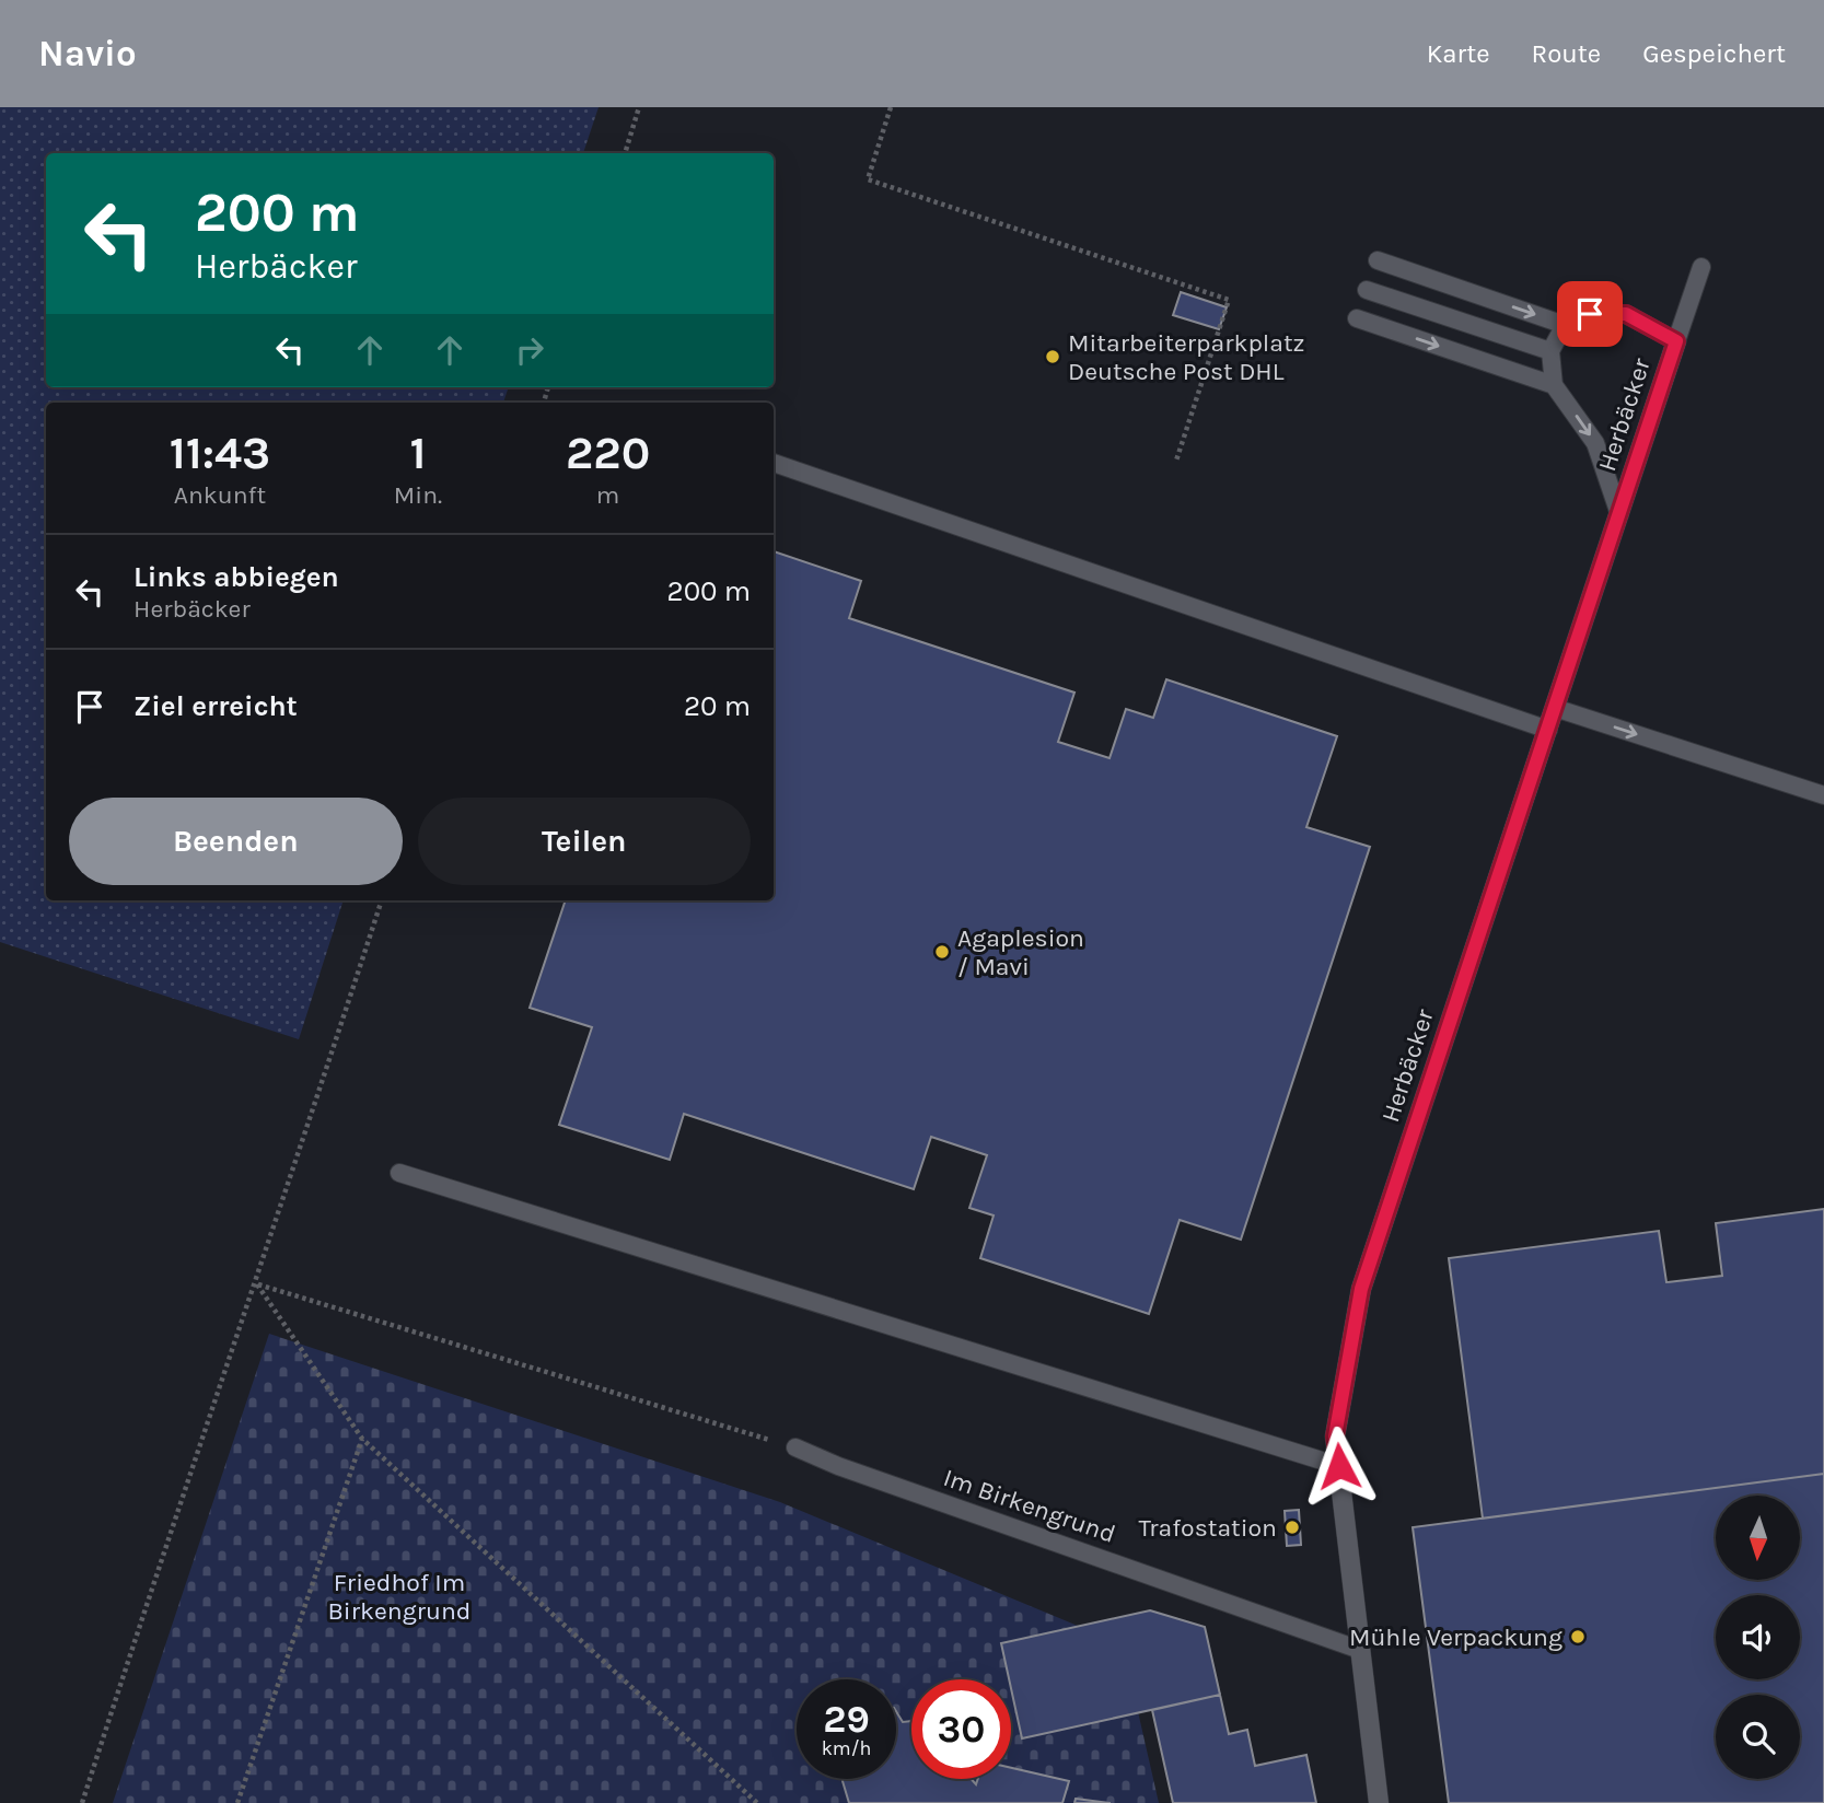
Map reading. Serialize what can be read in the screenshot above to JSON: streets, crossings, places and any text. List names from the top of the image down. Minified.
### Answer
{"streets":{"street":["Herbäcker"],"lane":["Im Birkengrund"]},"crossings":[["Herbäcker","Im Birkengrund"]],"parks":["Friedhof Im Birkengrund"],"places":["Mitarbeiterparkplatz Deutsche Post DHL","Agaplesion / Mavi","Trafostation","Mühle Verpackung"],"north":"bottom","page":{"header":"Navio","nav":["Karte","Route","Gespeichert"],"turn":["200 m","Herbäcker"],"eta":["11:43","Ankunft","1","Min.","220","m"],"list":[{"name":"Links abbiegen","note":"Herbäcker","value":"200 m"},{"name":"Ziel erreicht","value":"20 m"}],"buttons":["Beenden","Teilen"],"speed":"29 km/h","limit":"30"}}
